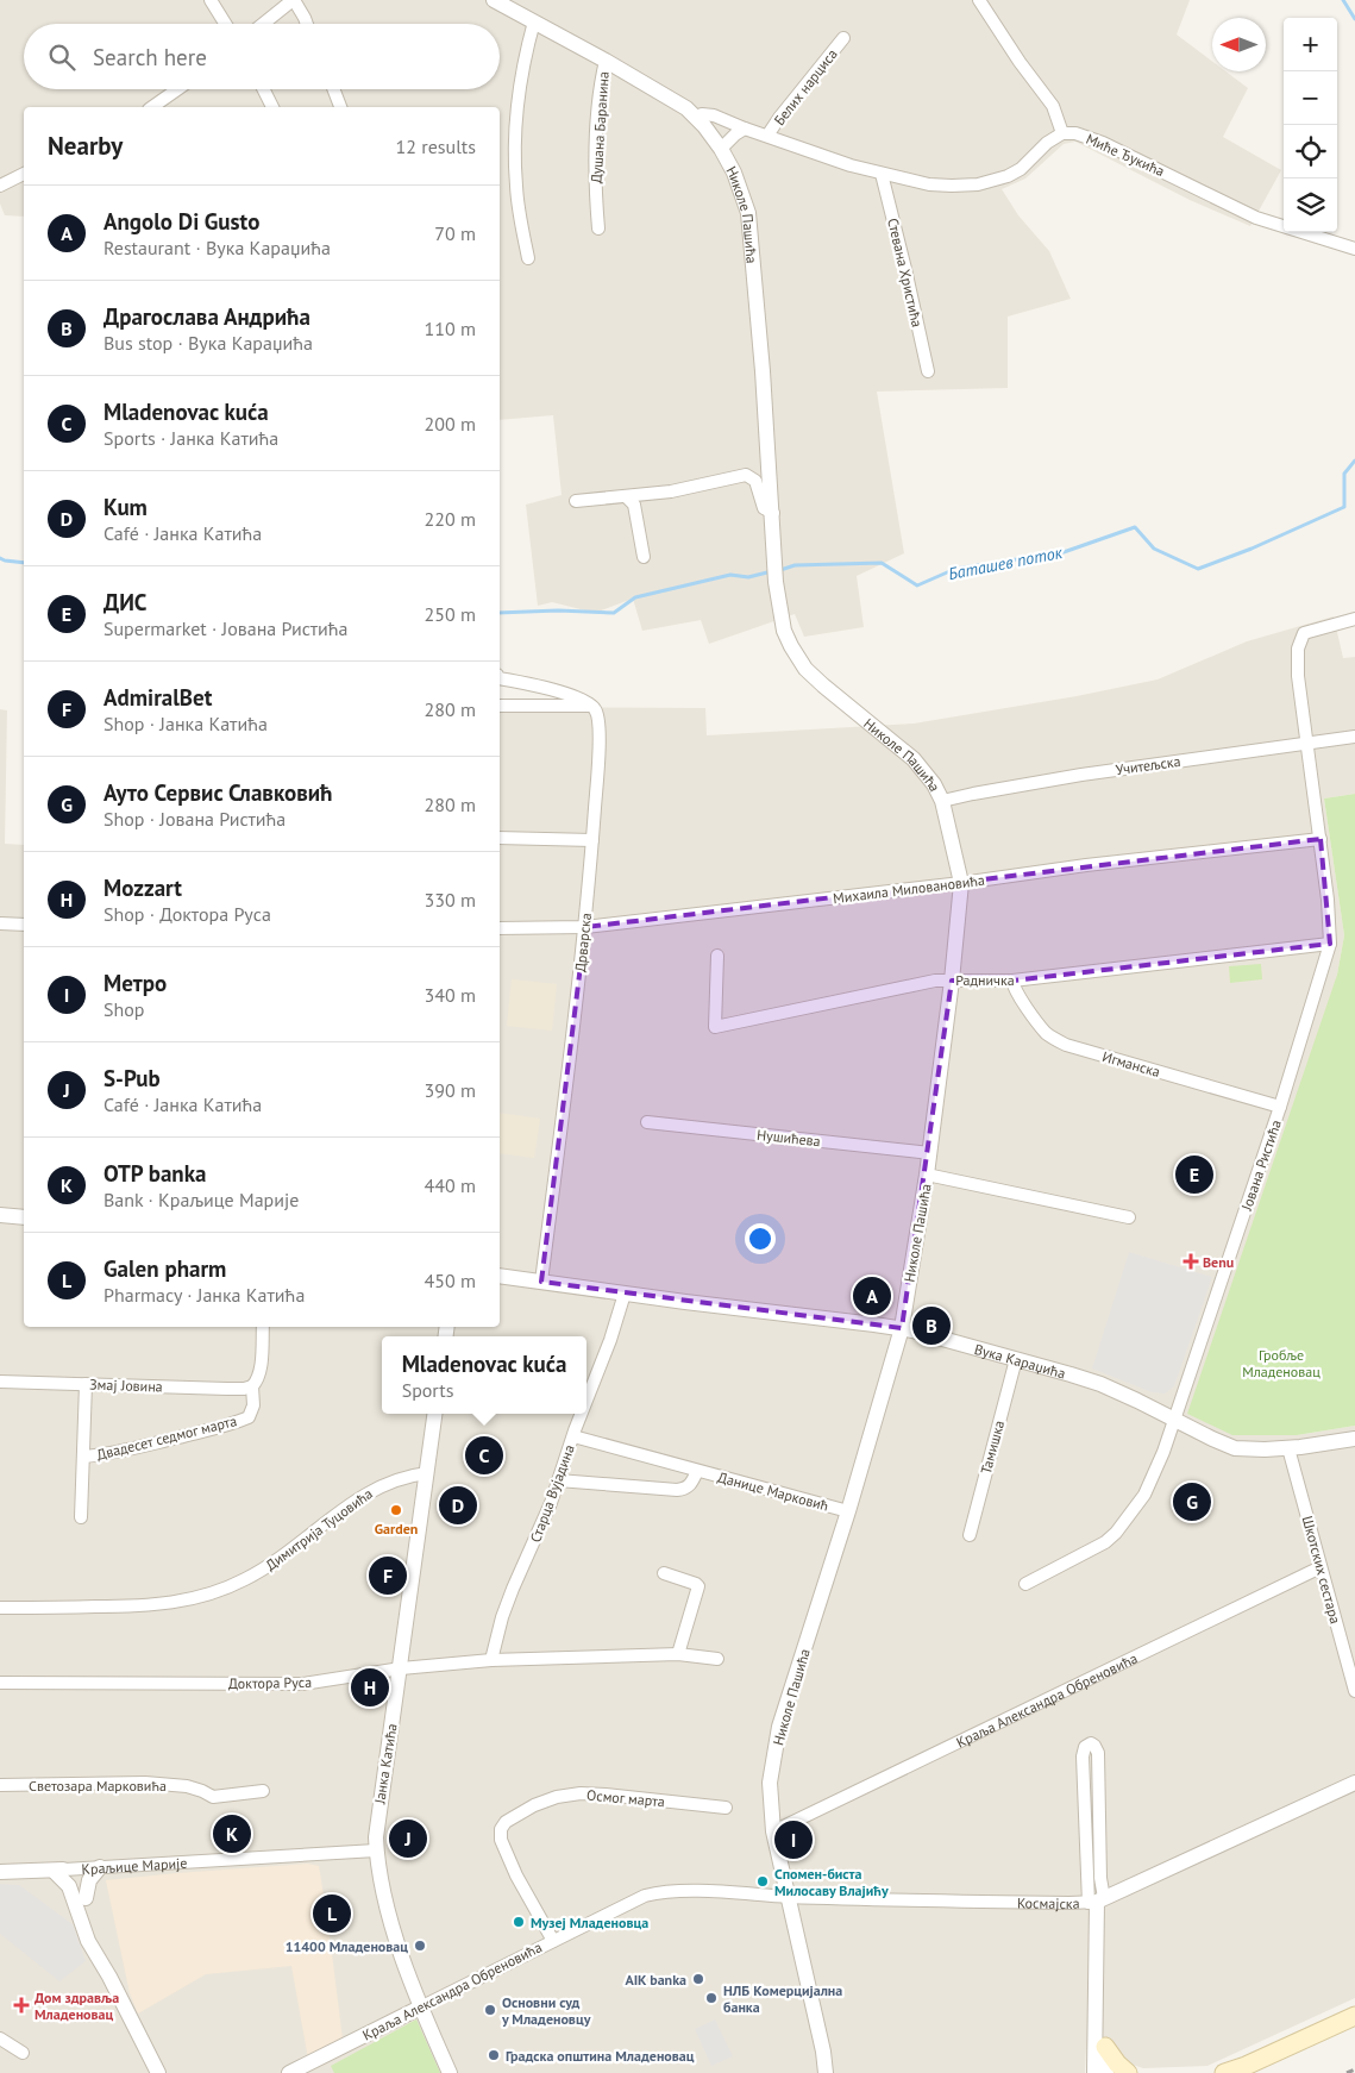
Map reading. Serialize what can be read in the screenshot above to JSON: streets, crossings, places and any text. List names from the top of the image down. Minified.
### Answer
{"streets":{"street":["Белих нарциса","Душана Баранина","Миће Ђукића","Николе Пашића","Стевана Христића","Учитељска","Михаила Миловановића","Дрварска","Радничка","Игманска","Нушићева","Јована Ристића","Вука Караџића","Змај Јовина","Двадесет седмог марта","Тамишка","Данице Марковић","Старца Вујадина","Димитрија Туцовића","Шкотских сестара","Доктора Руса","Краља Александра Обреновића","Јанка Катића","Светозара Марковића","Осмог марта","Краљице Марије","Космајска"]},"crossings":[["Душана Баранина","Николе Пашића"],["Николе Пашића","Учитељска"],["Николе Пашића","Михаила Миловановића"],["Николе Пашића","Радничка"],["Николе Пашића","Нушићева"],["Николе Пашића","Вука Караџића"],["Николе Пашића","Данице Марковић"],["Николе Пашића","Краља Александра Обреновића"],["Николе Пашића","Космајска"],["Учитељска","Јована Ристића"],["Михаила Миловановића","Дрварска"],["Михаила Миловановића","Јована Ристића"],["Дрварска","Вука Караџића"],["Радничка","Игманска"],["Радничка","Јована Ристића"],["Игманска","Јована Ристића"],["Јована Ристића","Вука Караџића"],["Вука Караџића","Тамишка"],["Вука Караџића","Старца Вујадина"],["Вука Караџића","Шкотских сестара"],["Змај Јовина","Двадесет седмог марта"],["Данице Марковић","Старца Вујадина"],["Старца Вујадина","Доктора Руса"],["Димитрија Туцовића","Јанка Катића"],["Шкотских сестара","Краља Александра Обреновића"],["Доктора Руса","Јанка Катића"],["Краља Александра Обреновића","Јанка Катића"],["Краља Александра Обреновића","Осмог марта"],["Краља Александра Обреновића","Космајска"],["Јанка Катића","Краљице Марије"]],"water":["Баташев поток"],"parks":["Гробље Младеновац"],"places":{"health":["Benu","Дом здравља Младеновац"],"other":["Garden","Спомен-биста Милосаву Влајићу","Музеј Младеновца","11400 Младеновац","AIK banka","НЛБ Комерцијална банка","Основни суд у Младеновцу","Градска општина Младеновац"]},"north":"left","page":{"map_buttons":["+","−"],"search":"Search here","heading":["Nearby","12 results"],"list":[{"mark":"A","name":"Angolo Di Gusto","note":"Restaurant · Вука Караџића","value":"70 m"},{"mark":"B","name":"Драгослава Андрића","note":"Bus stop · Вука Караџића","value":"110 m"},{"mark":"C","name":"Mladenovac kuća","note":"Sports · Јанка Катића","value":"200 m"},{"mark":"D","name":"Kum","note":"Café · Јанка Катића","value":"220 m"},{"mark":"E","name":"ДИС","note":"Supermarket · Јована Ристића","value":"250 m"},{"mark":"F","name":"AdmiralBet","note":"Shop · Јанка Катића","value":"280 m"},{"mark":"G","name":"Ауто Сервис Славковић","note":"Shop · Јована Ристића","value":"280 m"},{"mark":"H","name":"Mozzart","note":"Shop · Доктора Руса","value":"330 m"},{"mark":"I","name":"Метро","note":"Shop","value":"340 m"},{"mark":"J","name":"S-Pub","note":"Café · Јанка Катића","value":"390 m"},{"mark":"K","name":"OTP banka","note":"Bank · Краљице Марије","value":"440 m"},{"mark":"L","name":"Galen pharm","note":"Pharmacy · Јанка Катића","value":"450 m"}],"pins":["E","A","B","C","G","D","F","H","K","J","I","L"],"popup":["Mladenovac kuća","Sports"]}}
